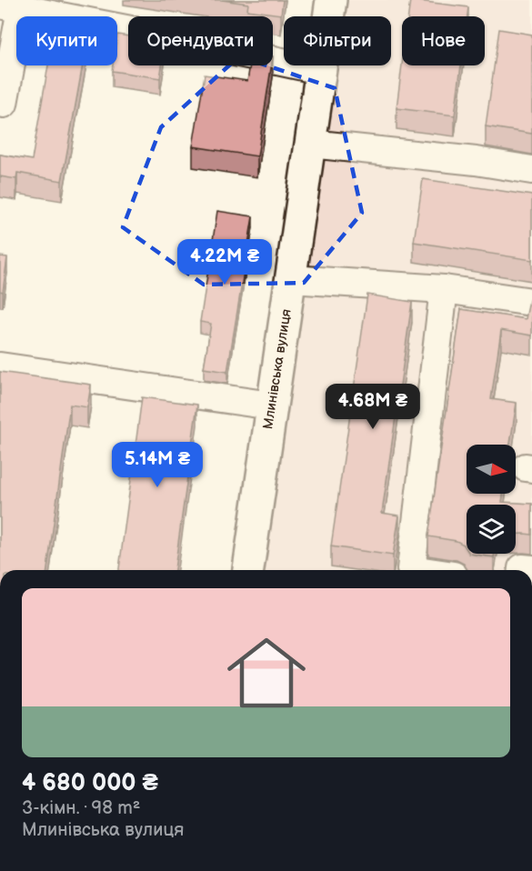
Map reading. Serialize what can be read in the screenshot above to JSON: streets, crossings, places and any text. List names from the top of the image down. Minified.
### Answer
{"streets":{"main road":["Млинівська вулиця"]},"north":"right","page":{"chip":["Купити","Орендувати","Фільтри","Нове"],"price":["4.22M ₴","4.68M ₴","5.14M ₴"],"list":[{"name":"4 680 000 ₴","note":"3-кімн. · 98 m² · Млинівська вулиця"}]}}
